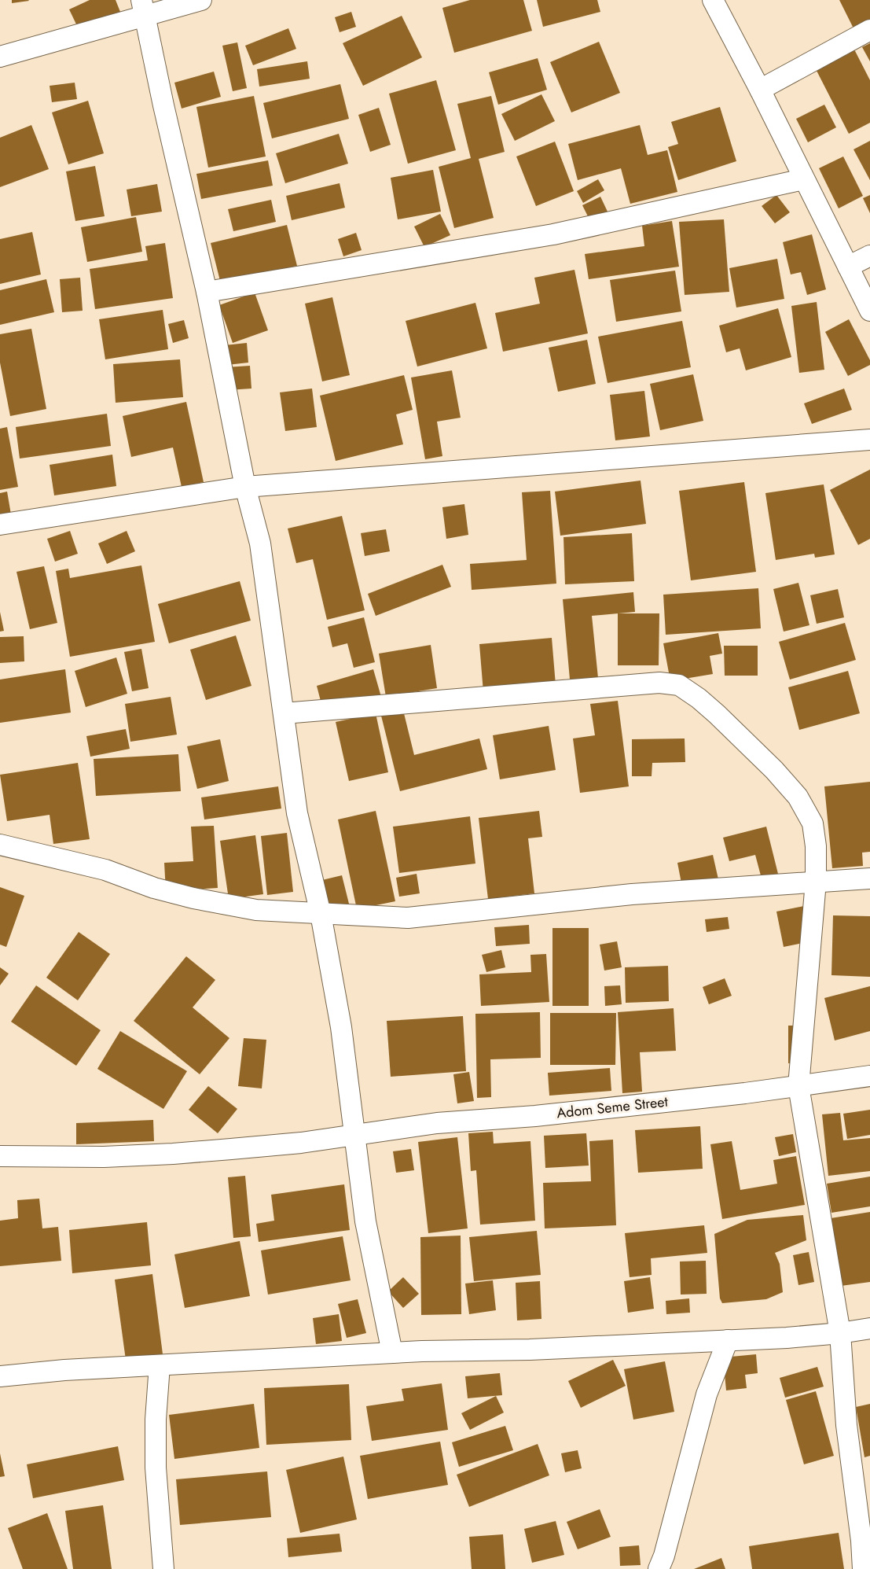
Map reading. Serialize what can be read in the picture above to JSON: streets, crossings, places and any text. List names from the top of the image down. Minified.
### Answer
{"streets":{"street":["Adom Seme Street"]}}
